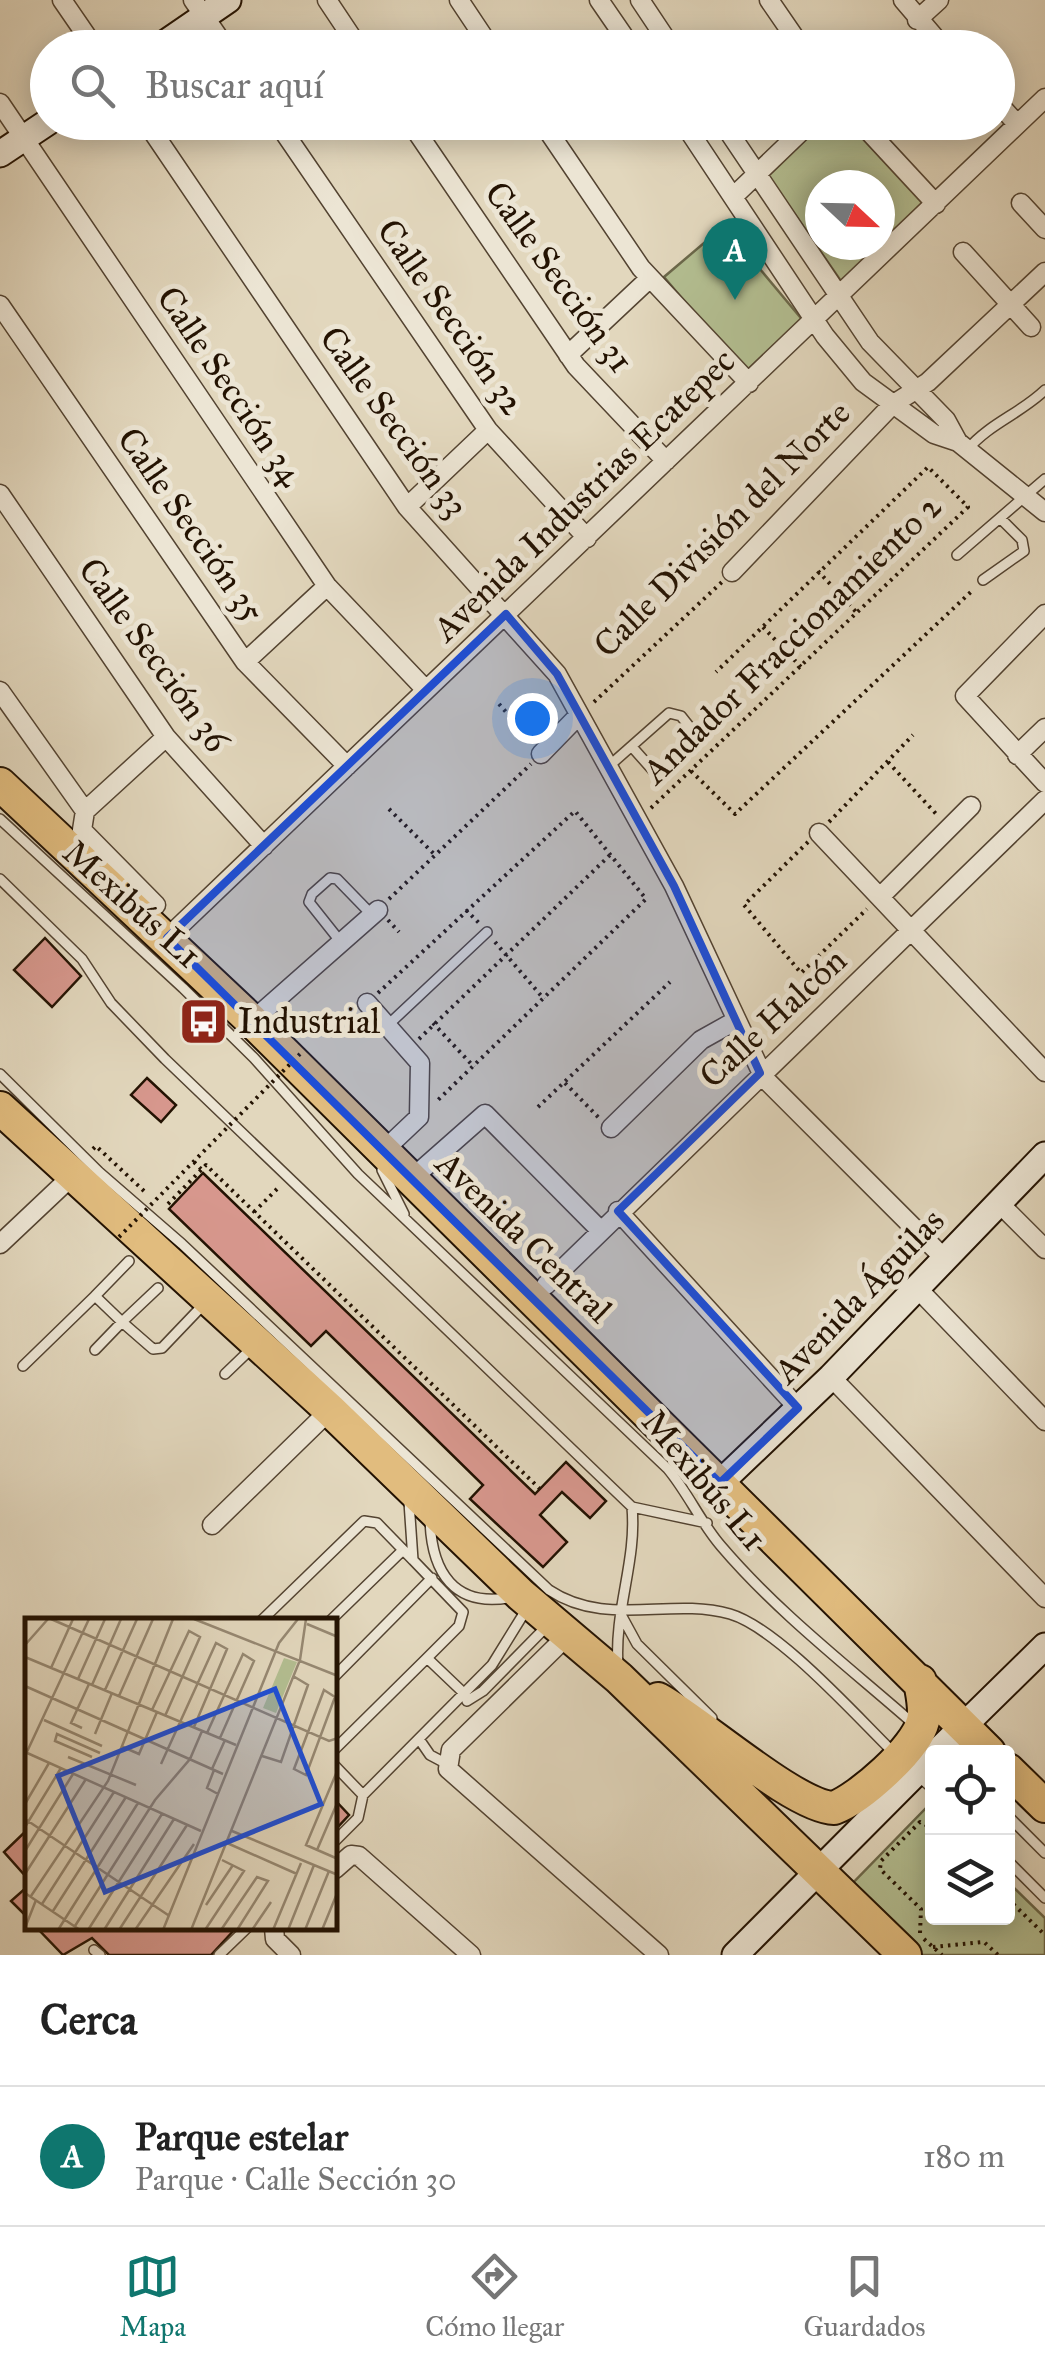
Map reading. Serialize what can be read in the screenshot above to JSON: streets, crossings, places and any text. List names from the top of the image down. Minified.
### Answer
{"streets":{"highway":["Avenida Central"],"street":["Calle Sección 31","Calle Sección 32","Calle Sección 34","Calle Sección 33","Avenida Industrias Ecatepec","Calle Sección 35","Calle División del Norte","Calle Sección 36","Calle Halcón","Avenida Águilas"],"lane":["Mexibús L1"],"path":["Andador Fraccionamiento 2"]},"crossings":[["Calle Sección 31","Avenida Industrias Ecatepec"],["Calle Sección 32","Avenida Industrias Ecatepec"],["Calle Sección 34","Avenida Industrias Ecatepec"],["Calle Sección 33","Avenida Industrias Ecatepec"],["Calle Sección 33","Calle División del Norte"],["Calle Sección 33","Calle Halcón"],["Calle Sección 33","Avenida Águilas"],["Avenida Industrias Ecatepec","Calle Sección 35"],["Avenida Industrias Ecatepec","Calle Sección 36"],["Avenida Industrias Ecatepec","Avenida Central"],["Avenida Central","Avenida Águilas"]],"places":{"bus stop":["Industrial"]},"north":"right","page":{"search":"Buscar aquí","pins":"A","heading":"Cerca","list":[{"mark":"A","name":"Parque estelar","note":"Parque · Calle Sección 30","value":"180 m"}],"nav":["Mapa","Cómo llegar","Guardados"]}}
